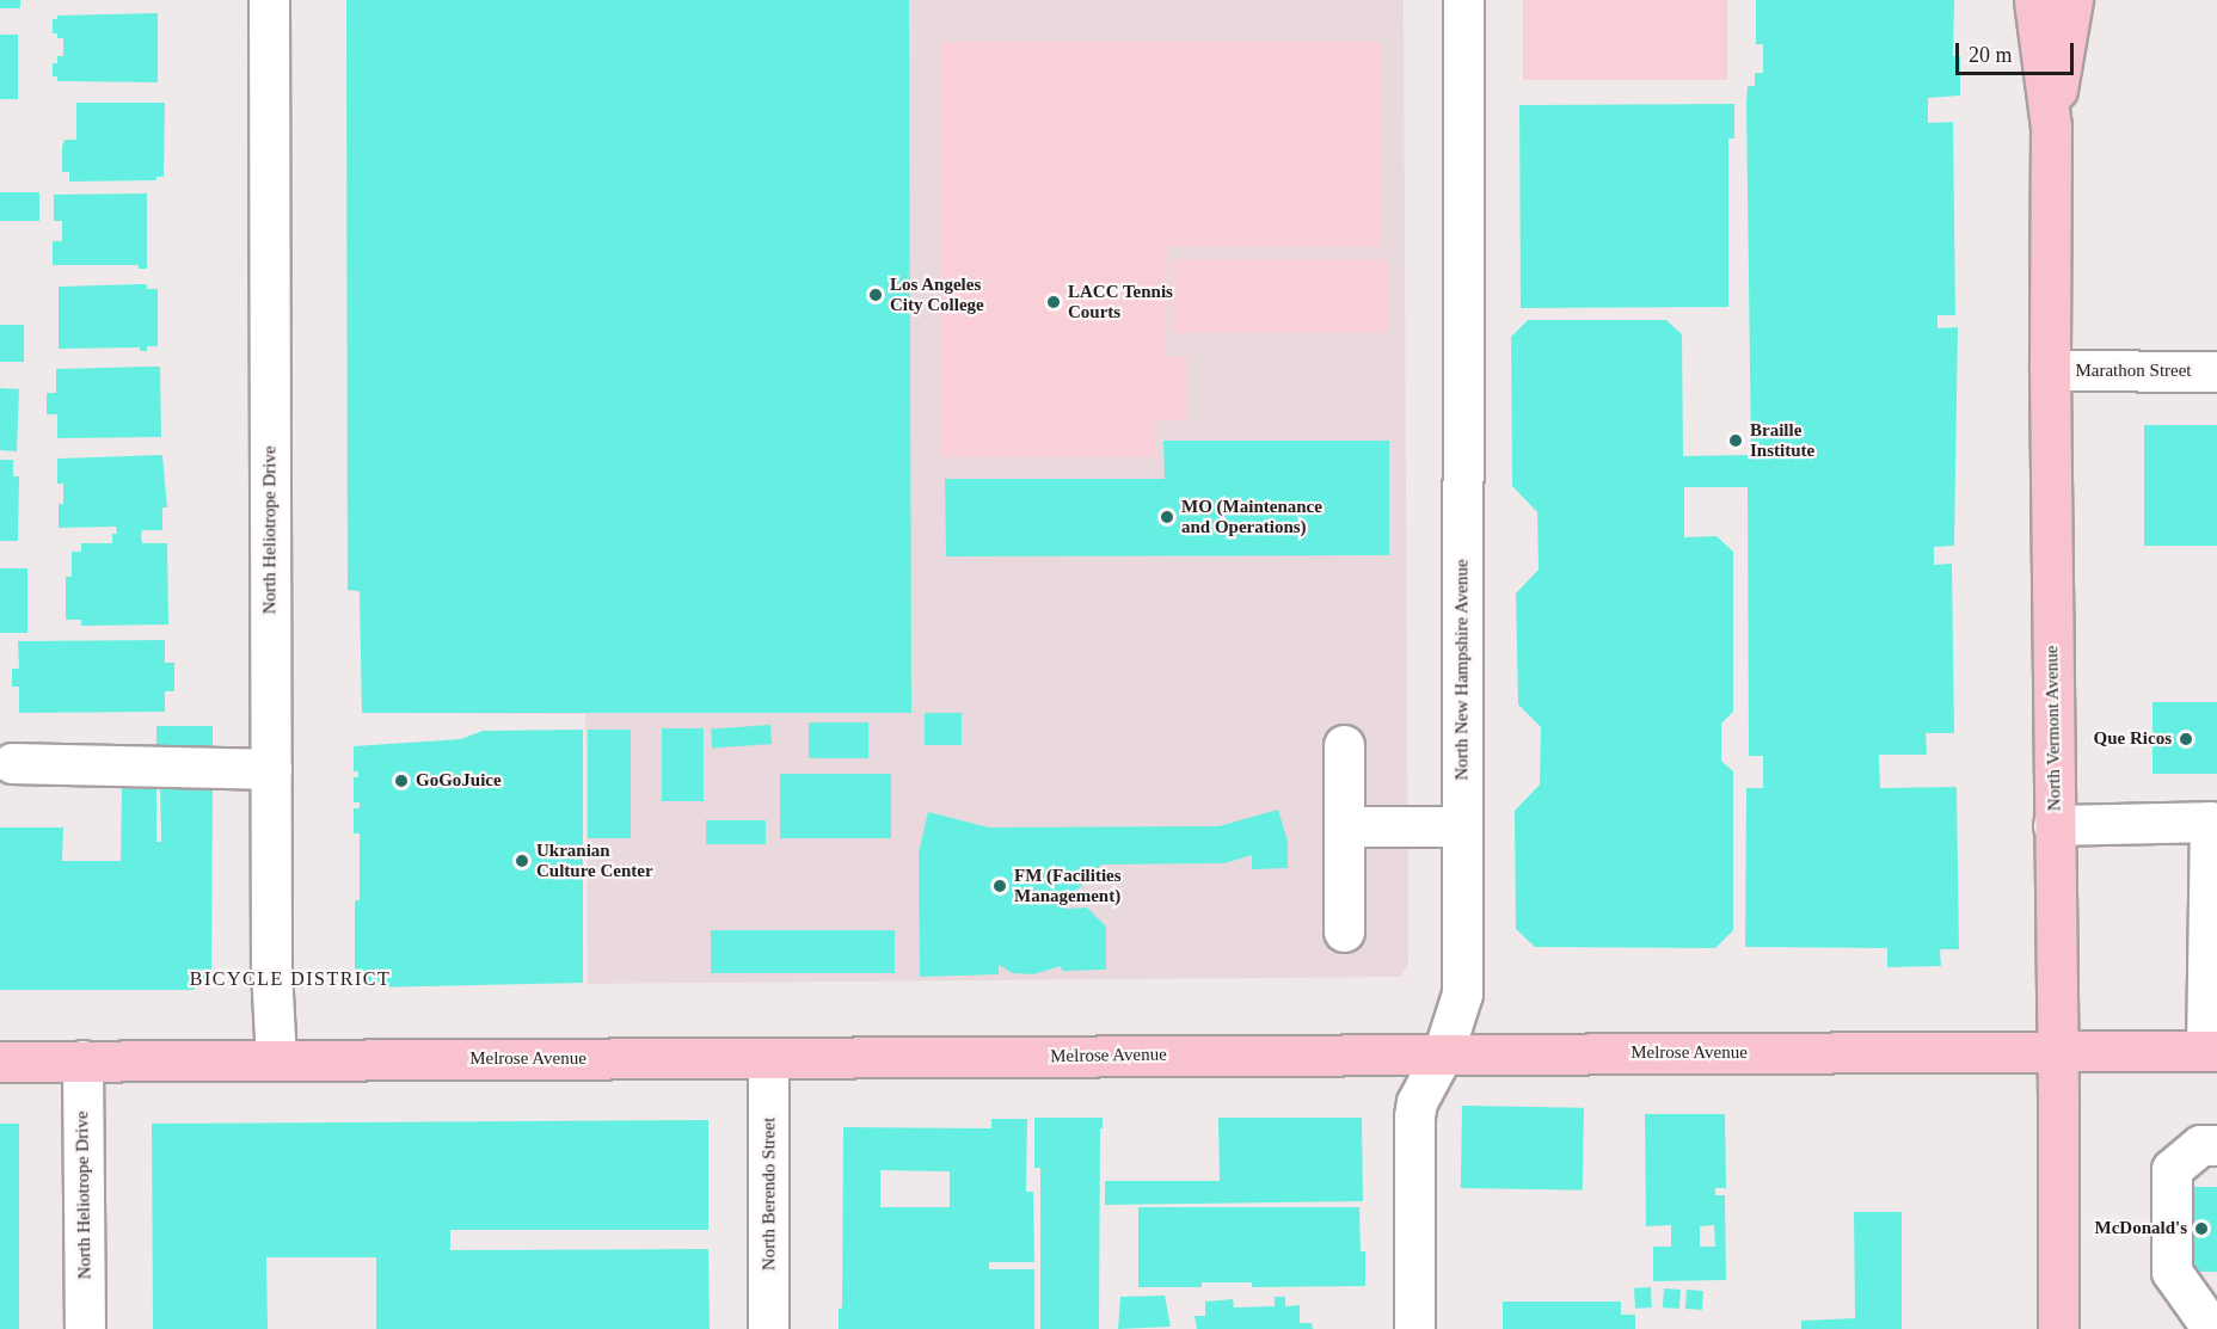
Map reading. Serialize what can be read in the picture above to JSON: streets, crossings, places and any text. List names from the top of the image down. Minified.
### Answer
{"streets":{"main road":["North Vermont Avenue","Melrose Avenue"],"street":["Marathon Street","North Heliotrope Drive","North New Hampshire Avenue","North Berendo Street"]},"crossings":[["Marathon Street","North Vermont Avenue"],["North Heliotrope Drive","Melrose Avenue"],["North New Hampshire Avenue","Melrose Avenue"],["North Vermont Avenue","Melrose Avenue"],["Melrose Avenue","North Berendo Street"]],"districts":["BICYCLE DISTRICT"],"places":["Los Angeles City College","LACC Tennis Courts","Braille Institute","MO (Maintenance and Operations)","Que Ricos","GoGoJuice","Ukranian Culture Center","FM (Facilities Management)","McDonald's"],"scale_bar":"20 m"}
